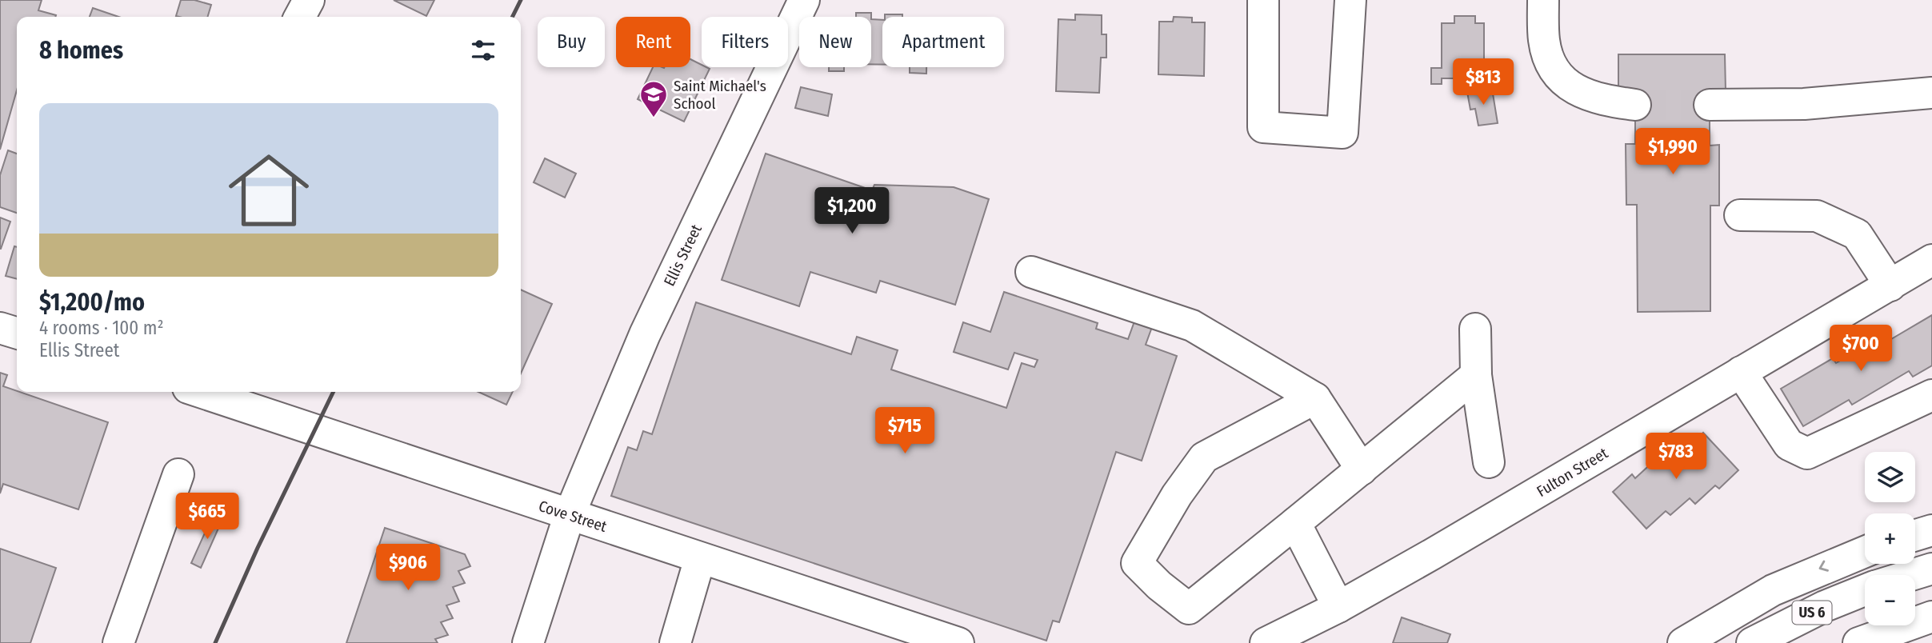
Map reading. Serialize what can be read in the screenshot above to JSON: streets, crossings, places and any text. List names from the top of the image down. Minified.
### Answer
{"streets":{"main road":["Ellis Street","Fulton Street","Cove Street","US 6"]},"crossings":[["Ellis Street","Cove Street"]],"places":{"school or university":["Saint Michael's School"]},"page":{"chip":["Buy","Rent","Filters","New","Apartment"],"heading":"8 homes","price":["$813","$1,990","$1,200","$700","$715","$783","$665","$906"],"list":[{"name":"$1,200/mo","note":"4 rooms · 100 m² · Ellis Street"}],"map_buttons":["+","−"]}}
